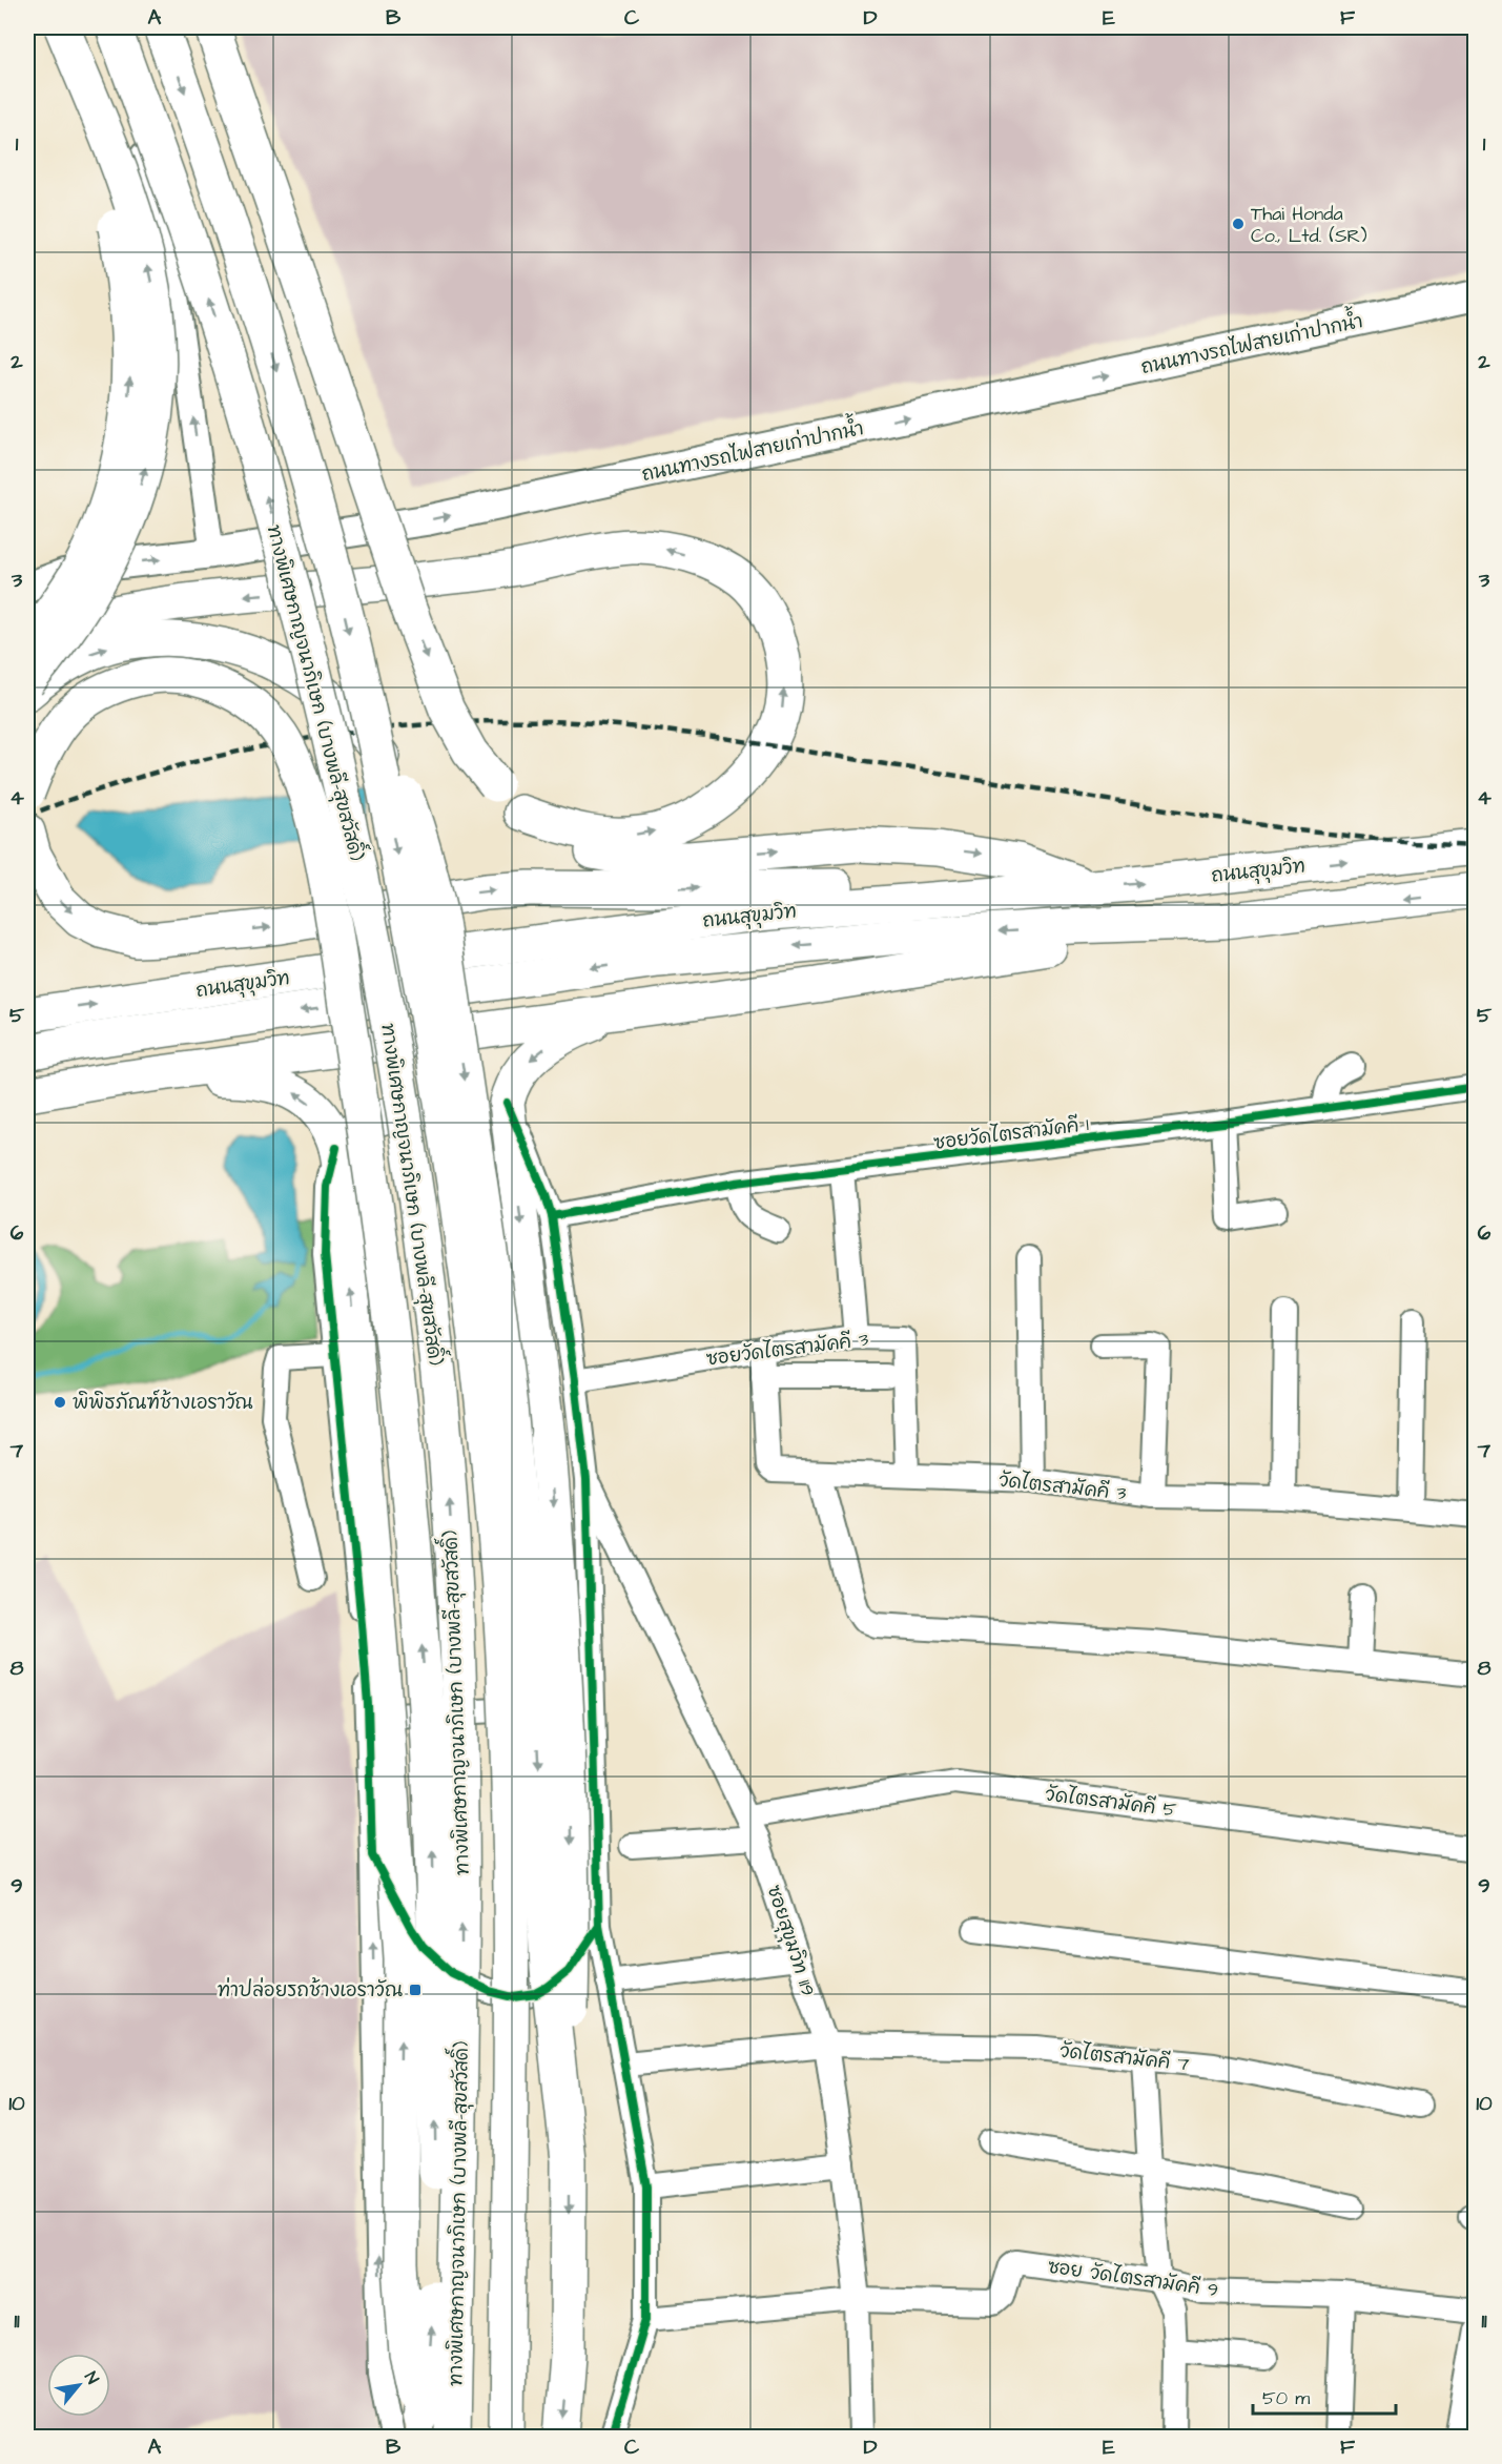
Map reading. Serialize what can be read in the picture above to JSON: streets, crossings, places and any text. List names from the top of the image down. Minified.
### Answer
{"streets":{"highway":["ทางพิเศษกาญจนาภิเษก (บางพลี-สุขสวัสดิ์)","ถนนสุขุมวิท"],"main road":["ถนนทางรถไฟสายเก่าปากน้ำ"],"street":["ซอยวัดไตรสามัคคี 1","ซอยวัดไตรสามัคคี 3","วัดไตรสามัคคี 3","วัดไตรสามัคคี 5","ซอยสุขุมวิท 119","วัดไตรสามัคคี 7","ซอย วัดไตรสามัคคี 9"]},"crossings":[["ซอยวัดไตรสามัคคี 3","วัดไตรสามัคคี 3"],["วัดไตรสามัคคี 5","ซอยสุขุมวิท 119"],["ซอยสุขุมวิท 119","วัดไตรสามัคคี 7"],["ซอยสุขุมวิท 119","ซอย วัดไตรสามัคคี 9"]],"one_way":["ถนนทางรถไฟสายเก่าปากน้ำ"],"places":{"other":["Thai Honda Co., Ltd. (SR)","พิพิธภัณฑ์ช้างเอราวัณ"],"transit":["ท่าปล่อยรถช้างเอราวัณ"]},"scale_bar":"50 m","north":"top right","grid":{"columns":["A","B","C","D","E","F"],"rows":["1","2","3","4","5","6","7","8","9","10","11"]}}
